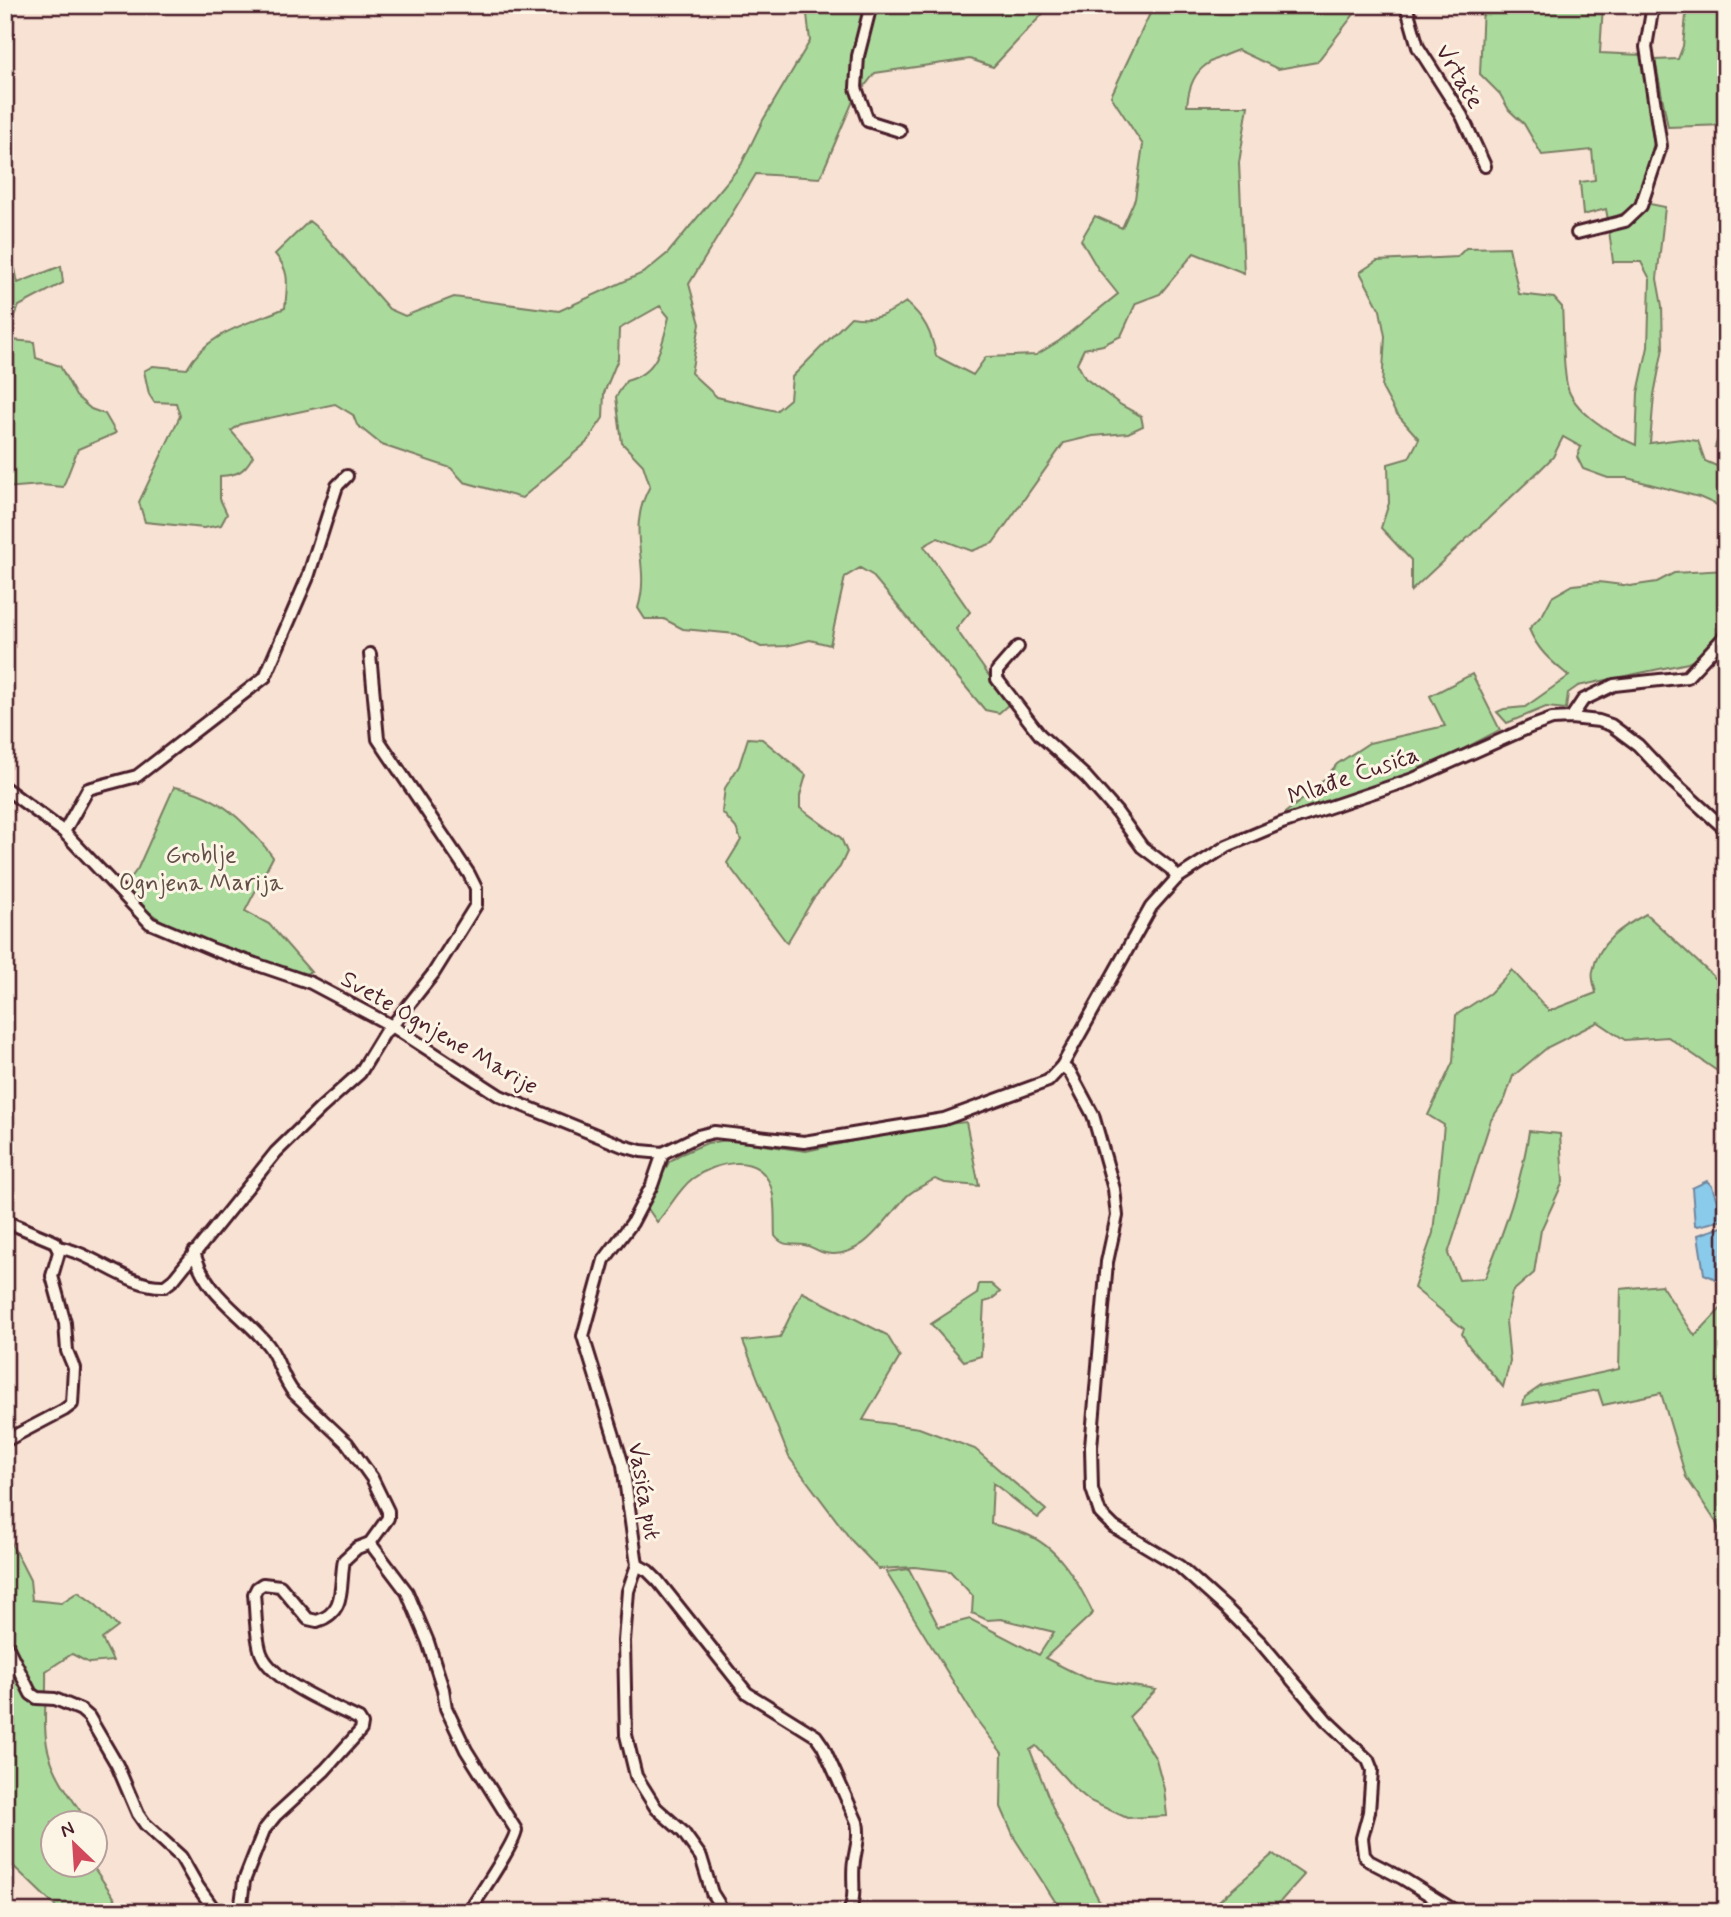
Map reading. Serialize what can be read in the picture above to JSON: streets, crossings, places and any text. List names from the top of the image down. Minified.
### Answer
{"streets":{"street":["Vrtače","Mlađe Ćusića","Svete Ognjene Marije","Vasića put"]},"crossings":[["Svete Ognjene Marije","Vasića put"]],"parks":["Groblje Ognjena Marija"],"north":"top left"}
